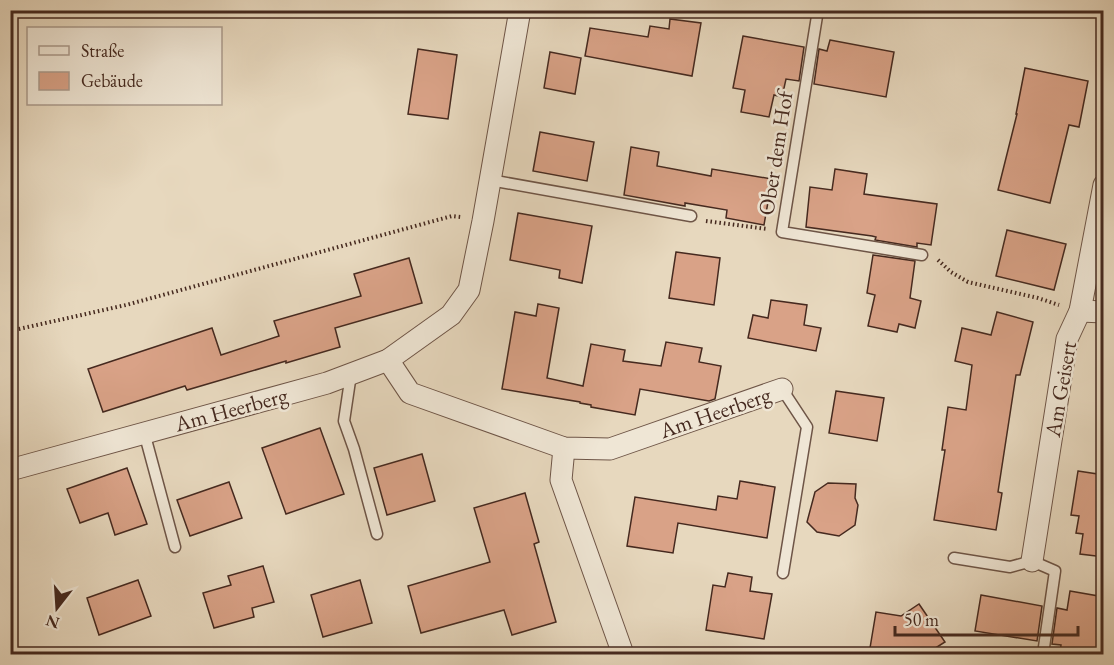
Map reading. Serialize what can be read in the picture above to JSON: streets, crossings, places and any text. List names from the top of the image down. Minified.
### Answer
{"streets":{"street":["Am Geisert","Am Heerberg"],"lane":["Ober dem Hof"]},"legend":["Straße","Gebäude"],"scale_bar":"50 m","north":"bottom"}
